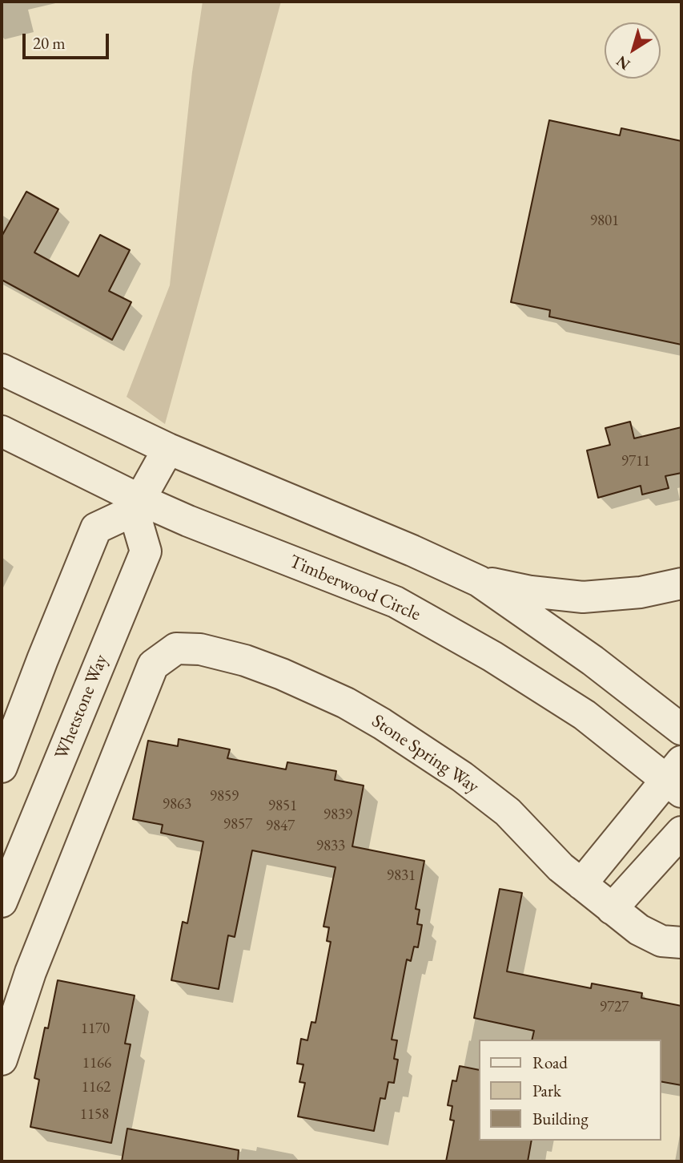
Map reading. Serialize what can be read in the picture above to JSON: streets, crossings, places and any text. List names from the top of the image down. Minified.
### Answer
{"streets":{"street":["Timberwood Circle","Whetstone Way","Stone Spring Way"]},"crossings":[["Timberwood Circle","Whetstone Way"]],"house_numbers":["9801","9711","9859","9863","9851","9839","9857","9847","9833","9831","9727","1170","1166","1162","1158"],"legend":["Road","Park","Building"],"scale_bar":"20 m","north":"bottom left"}
